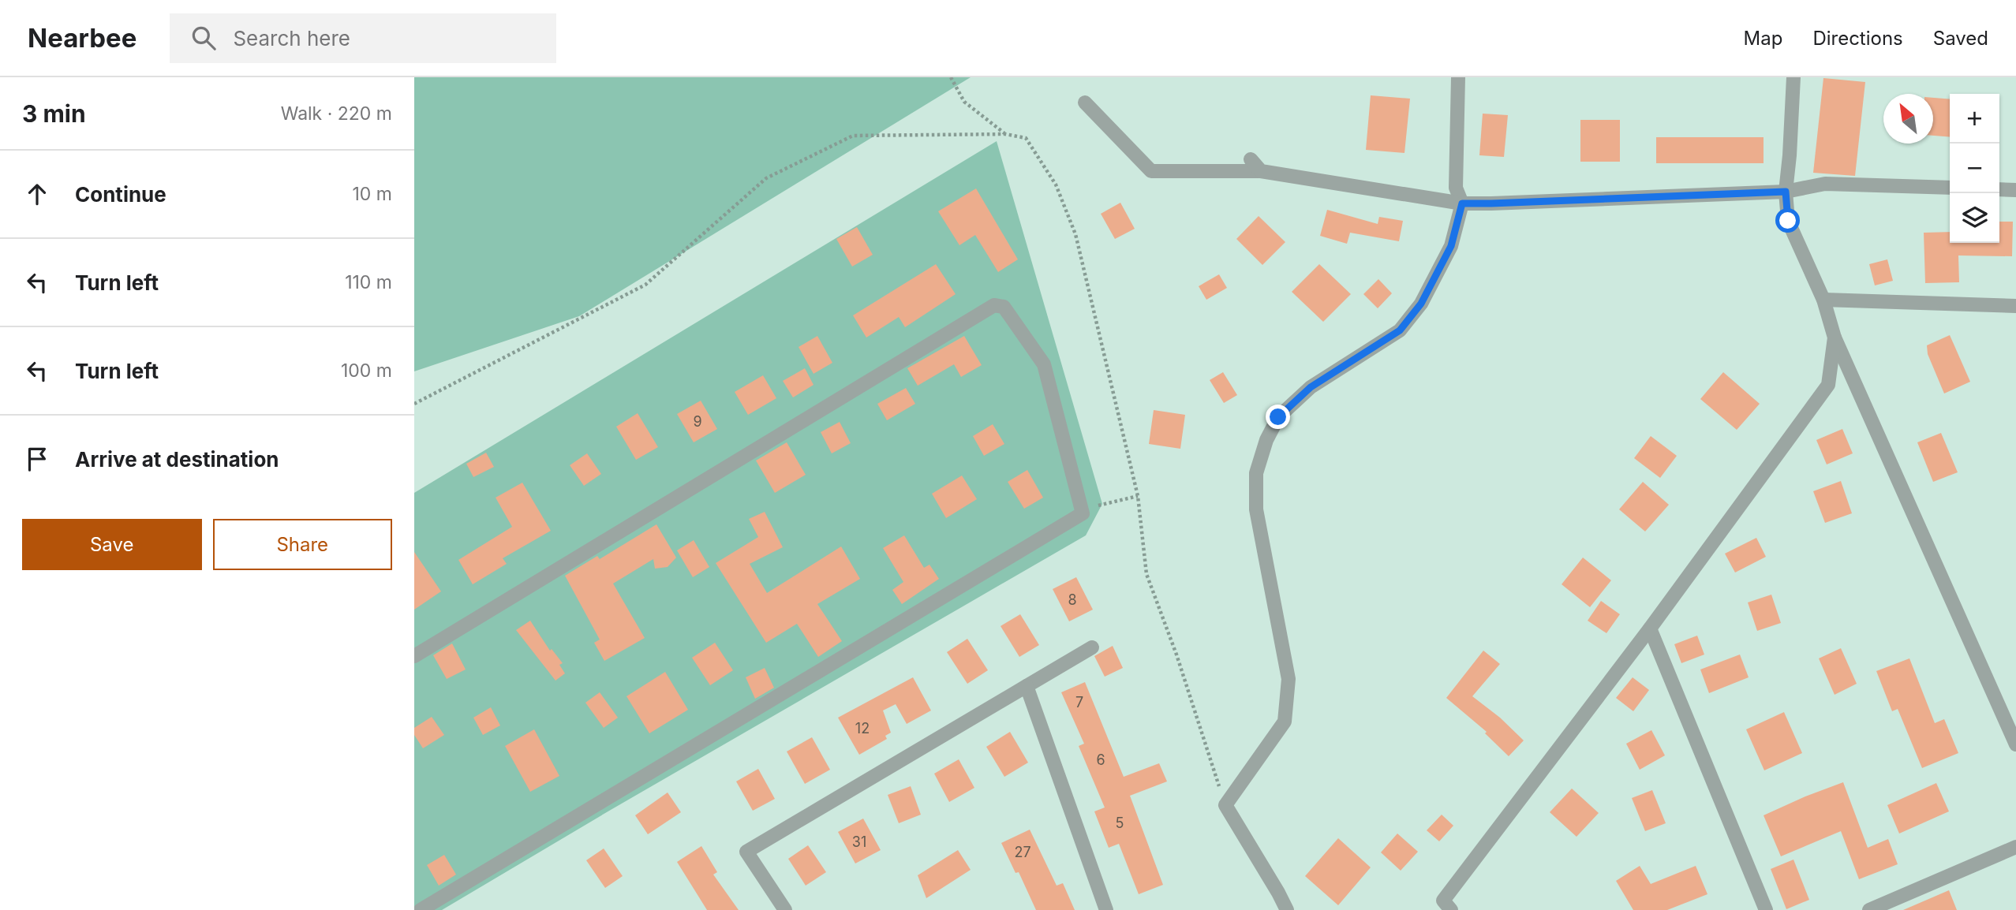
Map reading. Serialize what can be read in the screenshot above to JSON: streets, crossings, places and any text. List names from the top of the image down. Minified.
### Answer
{"house_numbers":["9","8","7","12","6","5","31","27"],"north":"top left","page":{"header":"Nearbee","search":"Search here","nav":["Map","Directions","Saved"],"heading":["3 min","Walk · 220 m"],"map_buttons":["+","−"],"list":[["Continue","10 m"],["Turn left","110 m"],["Turn left","100 m"],"Arrive at destination"],"buttons":["Save","Share"]}}
